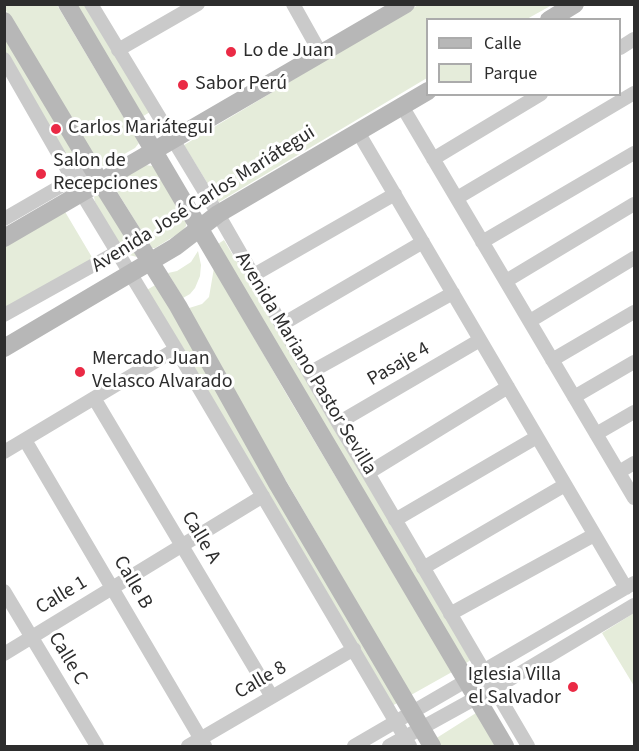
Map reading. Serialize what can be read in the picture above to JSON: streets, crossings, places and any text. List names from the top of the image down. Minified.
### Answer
{"streets":{"main road":["Avenida José Carlos Mariátegui","Avenida Mariano Pastor Sevilla"],"street":["Pasaje 4","Calle A","Calle B","Calle 1","Calle C","Calle 8"]},"crossings":[["Avenida José Carlos Mariátegui","Avenida Mariano Pastor Sevilla"],["Avenida Mariano Pastor Sevilla","Pasaje 4"],["Calle A","Calle 1"],["Calle A","Calle 8"],["Calle B","Calle 1"],["Calle B","Calle 8"],["Calle 1","Calle C"]],"places":["Lo de Juan","Sabor Perú","Carlos Mariátegui","Salon de Recepciones","Mercado Juan Velasco Alvarado","Iglesia Villa el Salvador"],"legend":["Calle","Parque"]}
